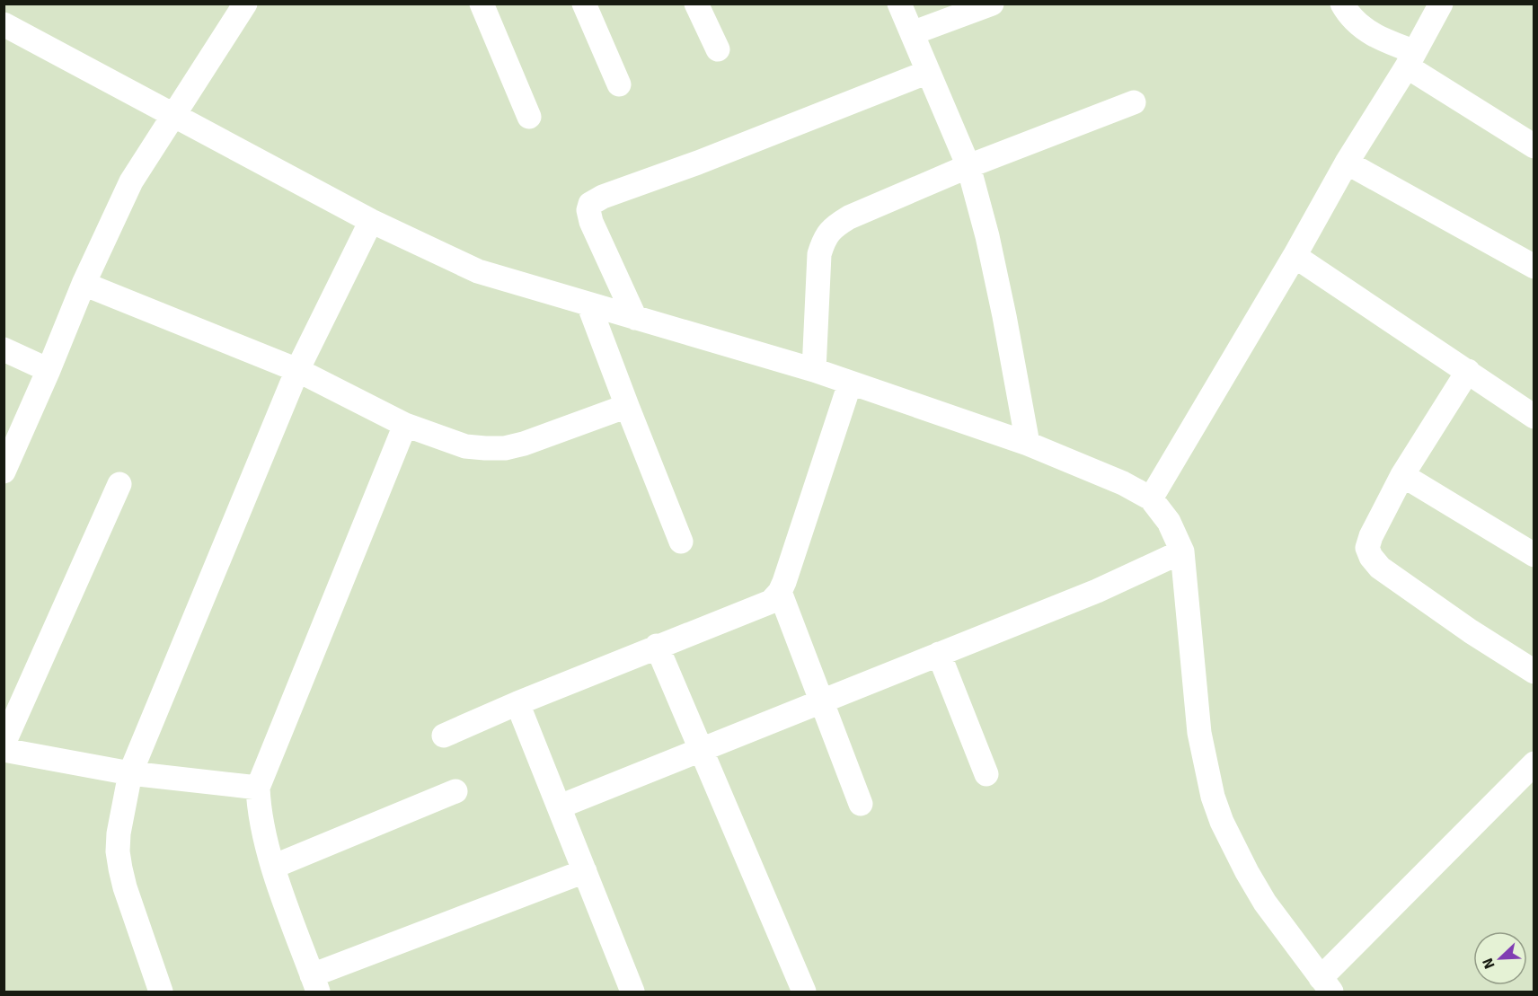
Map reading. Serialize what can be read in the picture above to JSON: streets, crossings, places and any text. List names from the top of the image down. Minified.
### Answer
{"north":"bottom left"}
